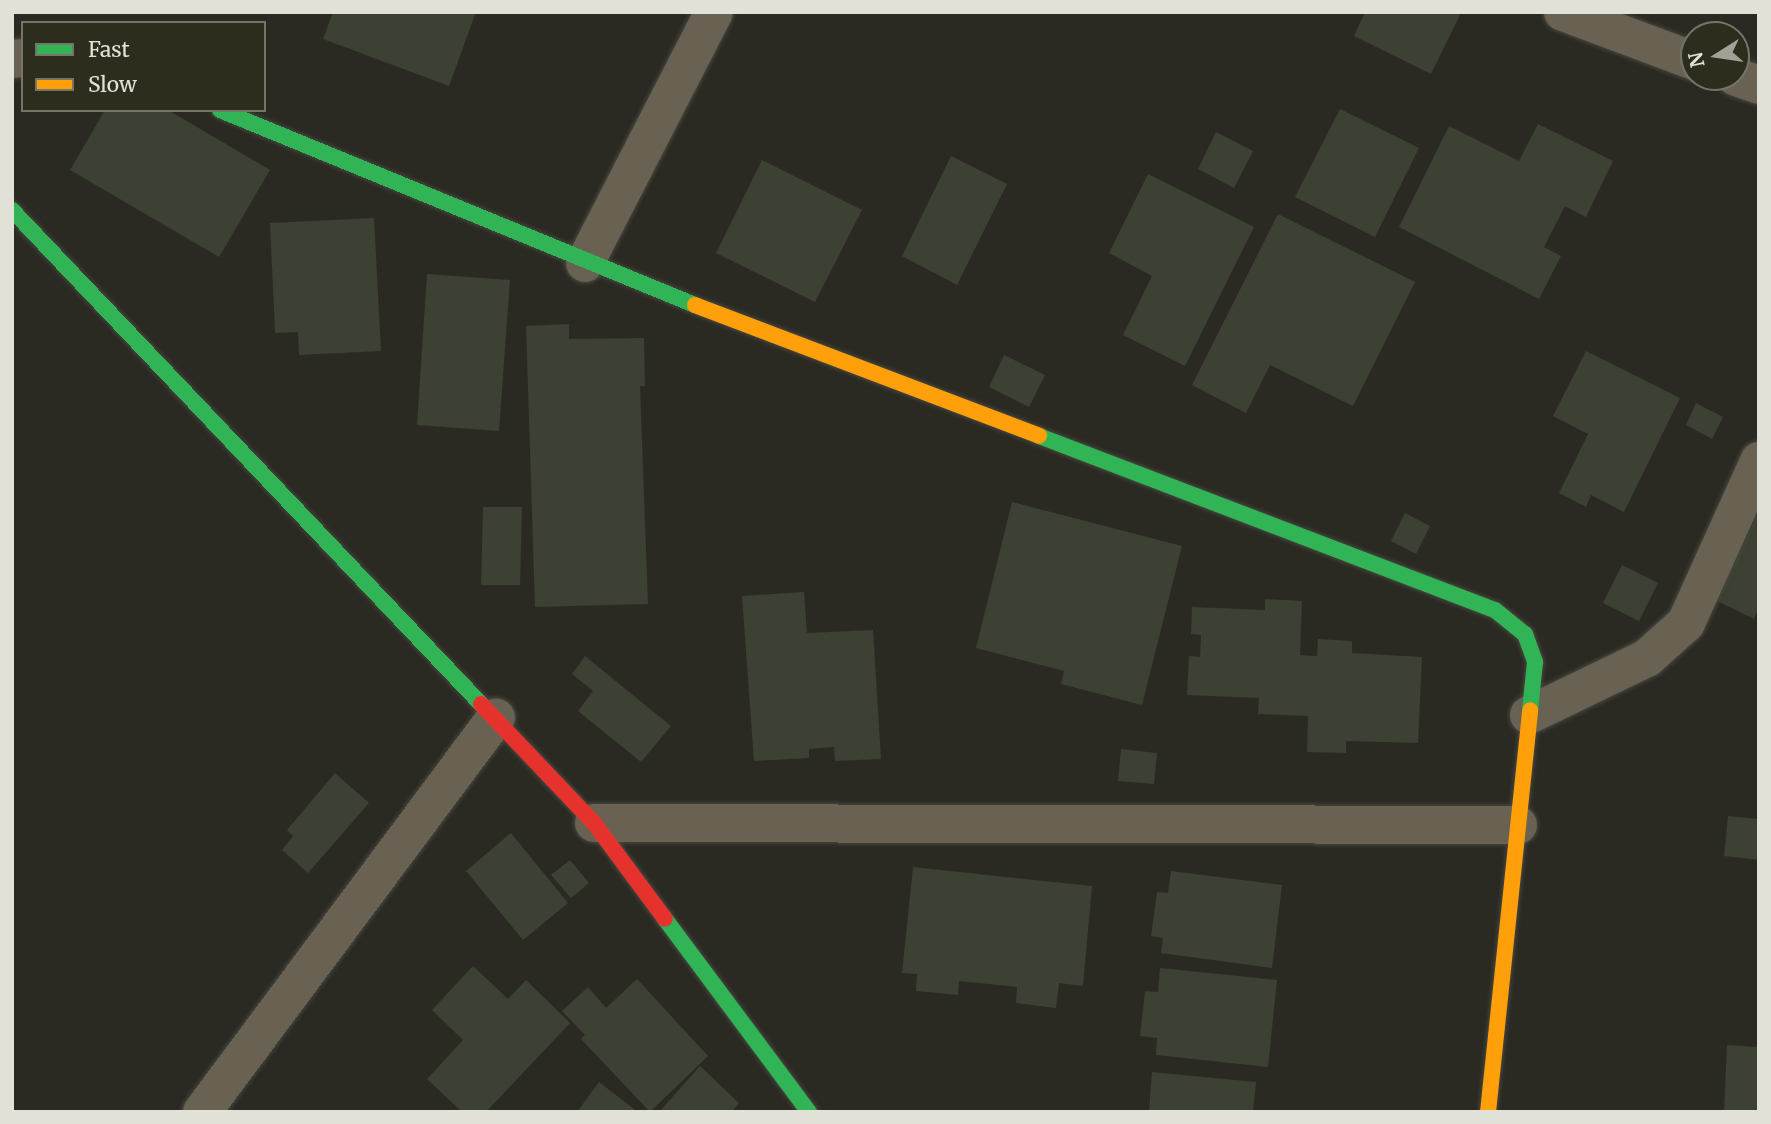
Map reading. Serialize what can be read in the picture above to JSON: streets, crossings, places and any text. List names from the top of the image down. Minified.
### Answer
{"legend":["Fast","Slow"],"north":"left"}
